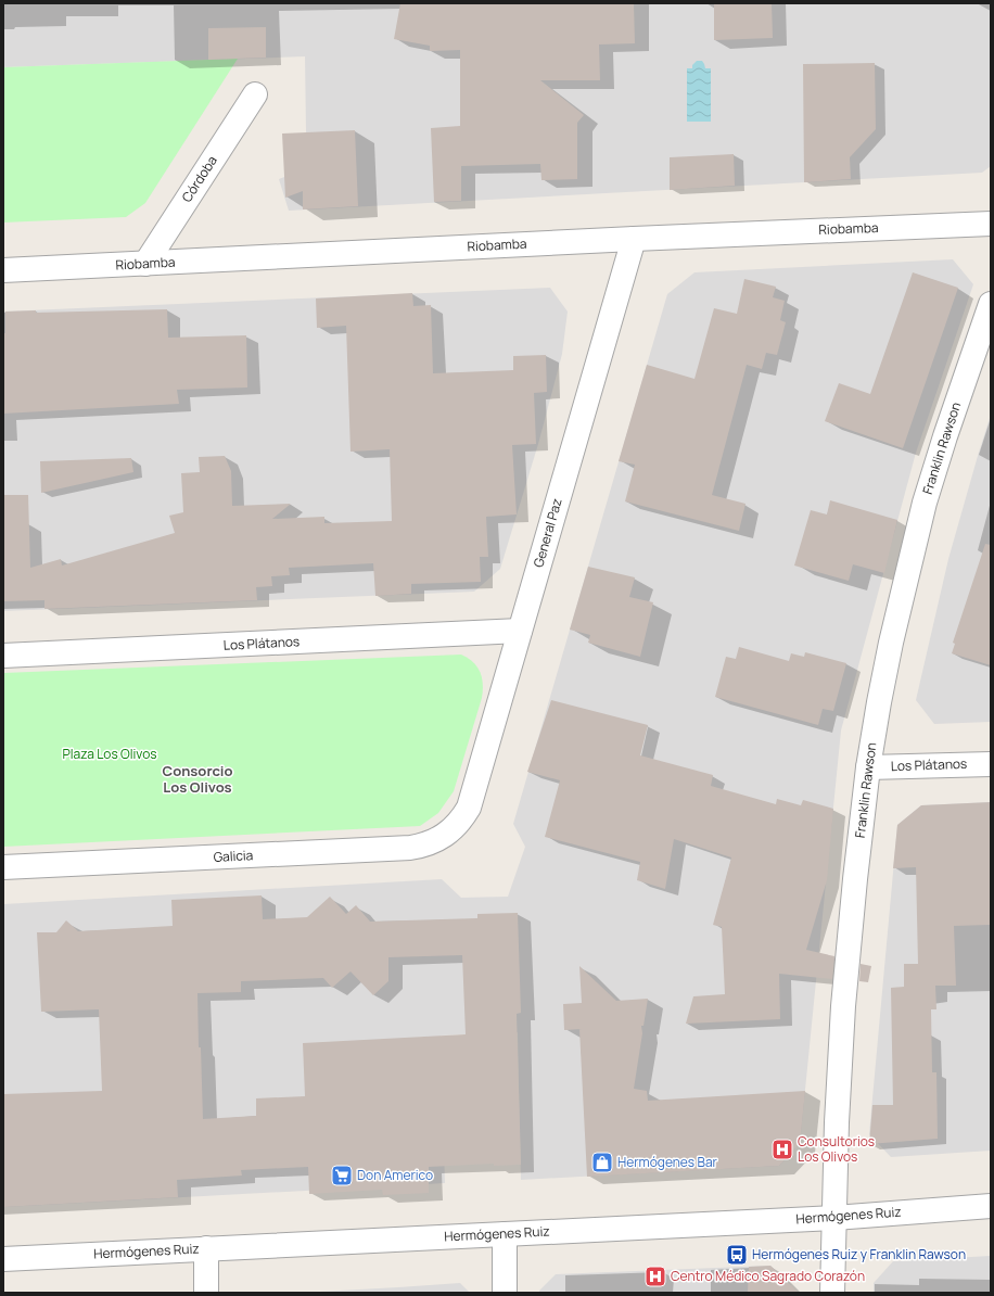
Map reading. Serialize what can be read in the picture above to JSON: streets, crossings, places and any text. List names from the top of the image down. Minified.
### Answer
{"streets":{"street":["Córdoba","Riobamba","Franklin Rawson","General Paz","Los Plátanos","Galicia","Hermógenes Ruiz"]},"crossings":[["Córdoba","Riobamba"],["Riobamba","General Paz"],["Franklin Rawson","Los Plátanos"],["Franklin Rawson","Hermógenes Ruiz"],["General Paz","Los Plátanos"],["General Paz","Galicia"]],"districts":["Consorcio Los Olivos"],"parks":["Plaza Los Olivos"],"places":{"hospital":["Consultorios Los Olivos","Centro Médico Sagrado Corazón"],"shop":["Hermógenes Bar"],"supermarket":["Don Americo"],"bus stop":["Hermógenes Ruiz y Franklin Rawson"]}}
